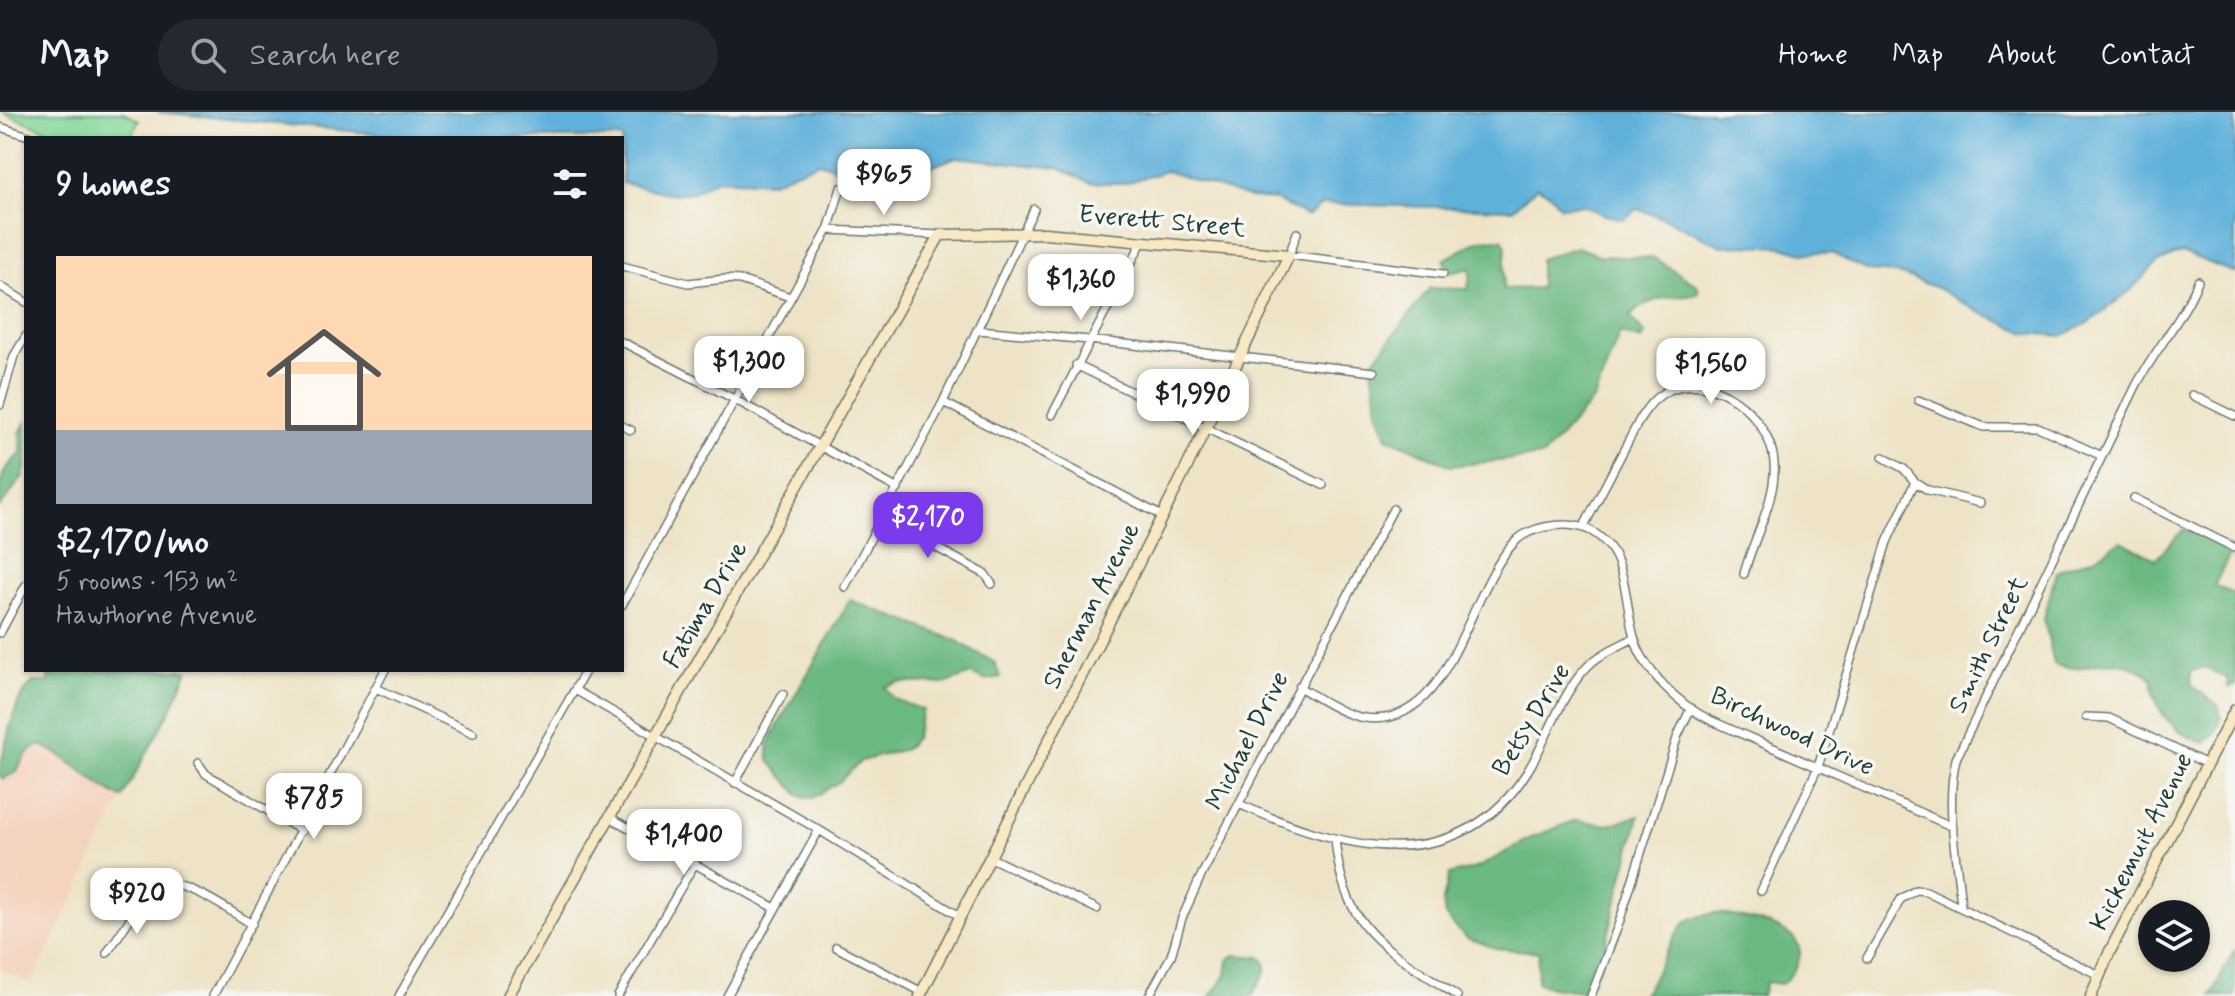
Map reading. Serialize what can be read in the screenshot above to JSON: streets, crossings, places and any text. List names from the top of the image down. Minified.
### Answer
{"streets":{"street":["Everett Street","Fatima Drive","Sherman Avenue","Smith Street","Betsy Drive","Birchwood Drive","Michael Drive","Kickemuit Avenue"]},"crossings":[["Everett Street","Fatima Drive"],["Everett Street","Sherman Avenue"],["Smith Street","Birchwood Drive"],["Betsy Drive","Birchwood Drive"],["Betsy Drive","Michael Drive"]],"page":{"header":"Map","search":"Search here","nav":["Home","Map","About","Contact"],"heading":"9 homes","price":["$965","$1,360","$1,300","$1,560","$1,990","$2,170","$785","$1,400","$920"],"list":[{"name":"$2,170/mo","note":"5 rooms · 153 m² · Hawthorne Avenue"}]}}
